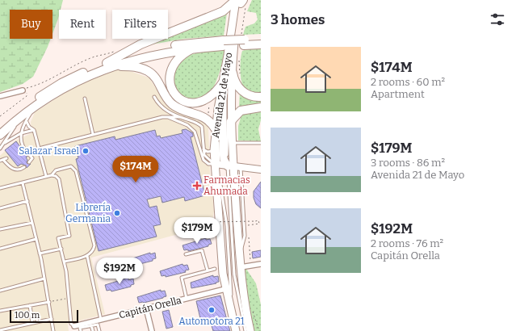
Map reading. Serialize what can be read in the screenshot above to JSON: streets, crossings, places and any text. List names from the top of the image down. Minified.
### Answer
{"streets":{"main road":["Avenida 21 de Mayo"],"street":["Capitán Orella"]},"crossings":[["Avenida 21 de Mayo","Capitán Orella"]],"places":{"other":["Salazar Israel","Librería Germania","Automotora 21"],"health":["Farmacias Ahumada"]},"scale_bar":"100 m","page":{"heading":"3 homes","chip":["Buy","Rent","Filters"],"list":[{"name":"$174M","note":"2 rooms · 60 m² · Apartment"},{"name":"$179M","note":"3 rooms · 86 m² · Avenida 21 de Mayo"},{"name":"$192M","note":"2 rooms · 76 m² · Capitán Orella"}],"price":["$174M","$179M","$192M"],"scale":"100 m"}}
